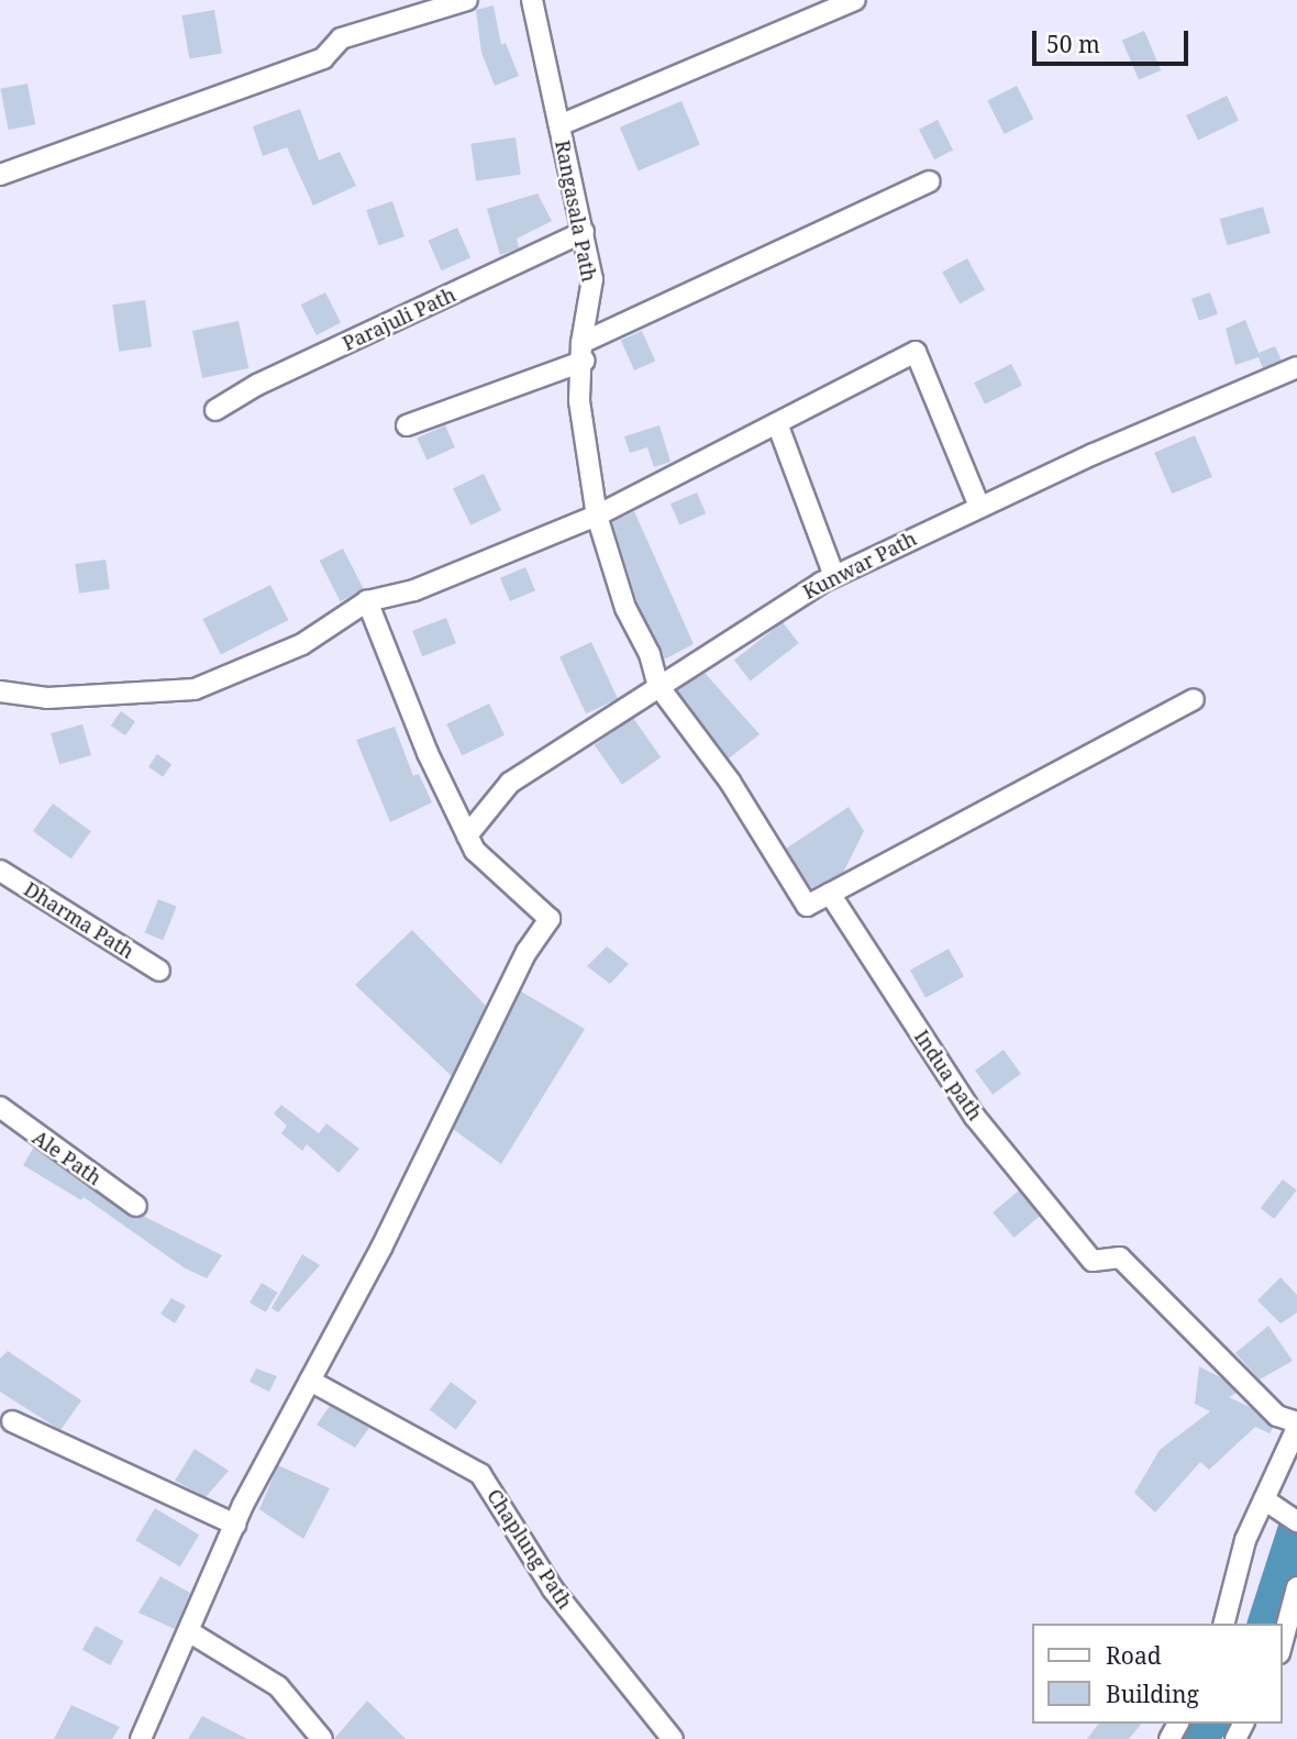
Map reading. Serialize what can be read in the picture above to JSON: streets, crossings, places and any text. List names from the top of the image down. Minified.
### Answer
{"streets":{"street":["Rangasala Path","Parajuli Path","Kunwar Path","Dharma Path","Indua path","Ale Path","Chaplung Path"]},"crossings":[["Rangasala Path","Parajuli Path"],["Rangasala Path","Kunwar Path"]],"legend":["Road","Building"],"scale_bar":"50 m"}
